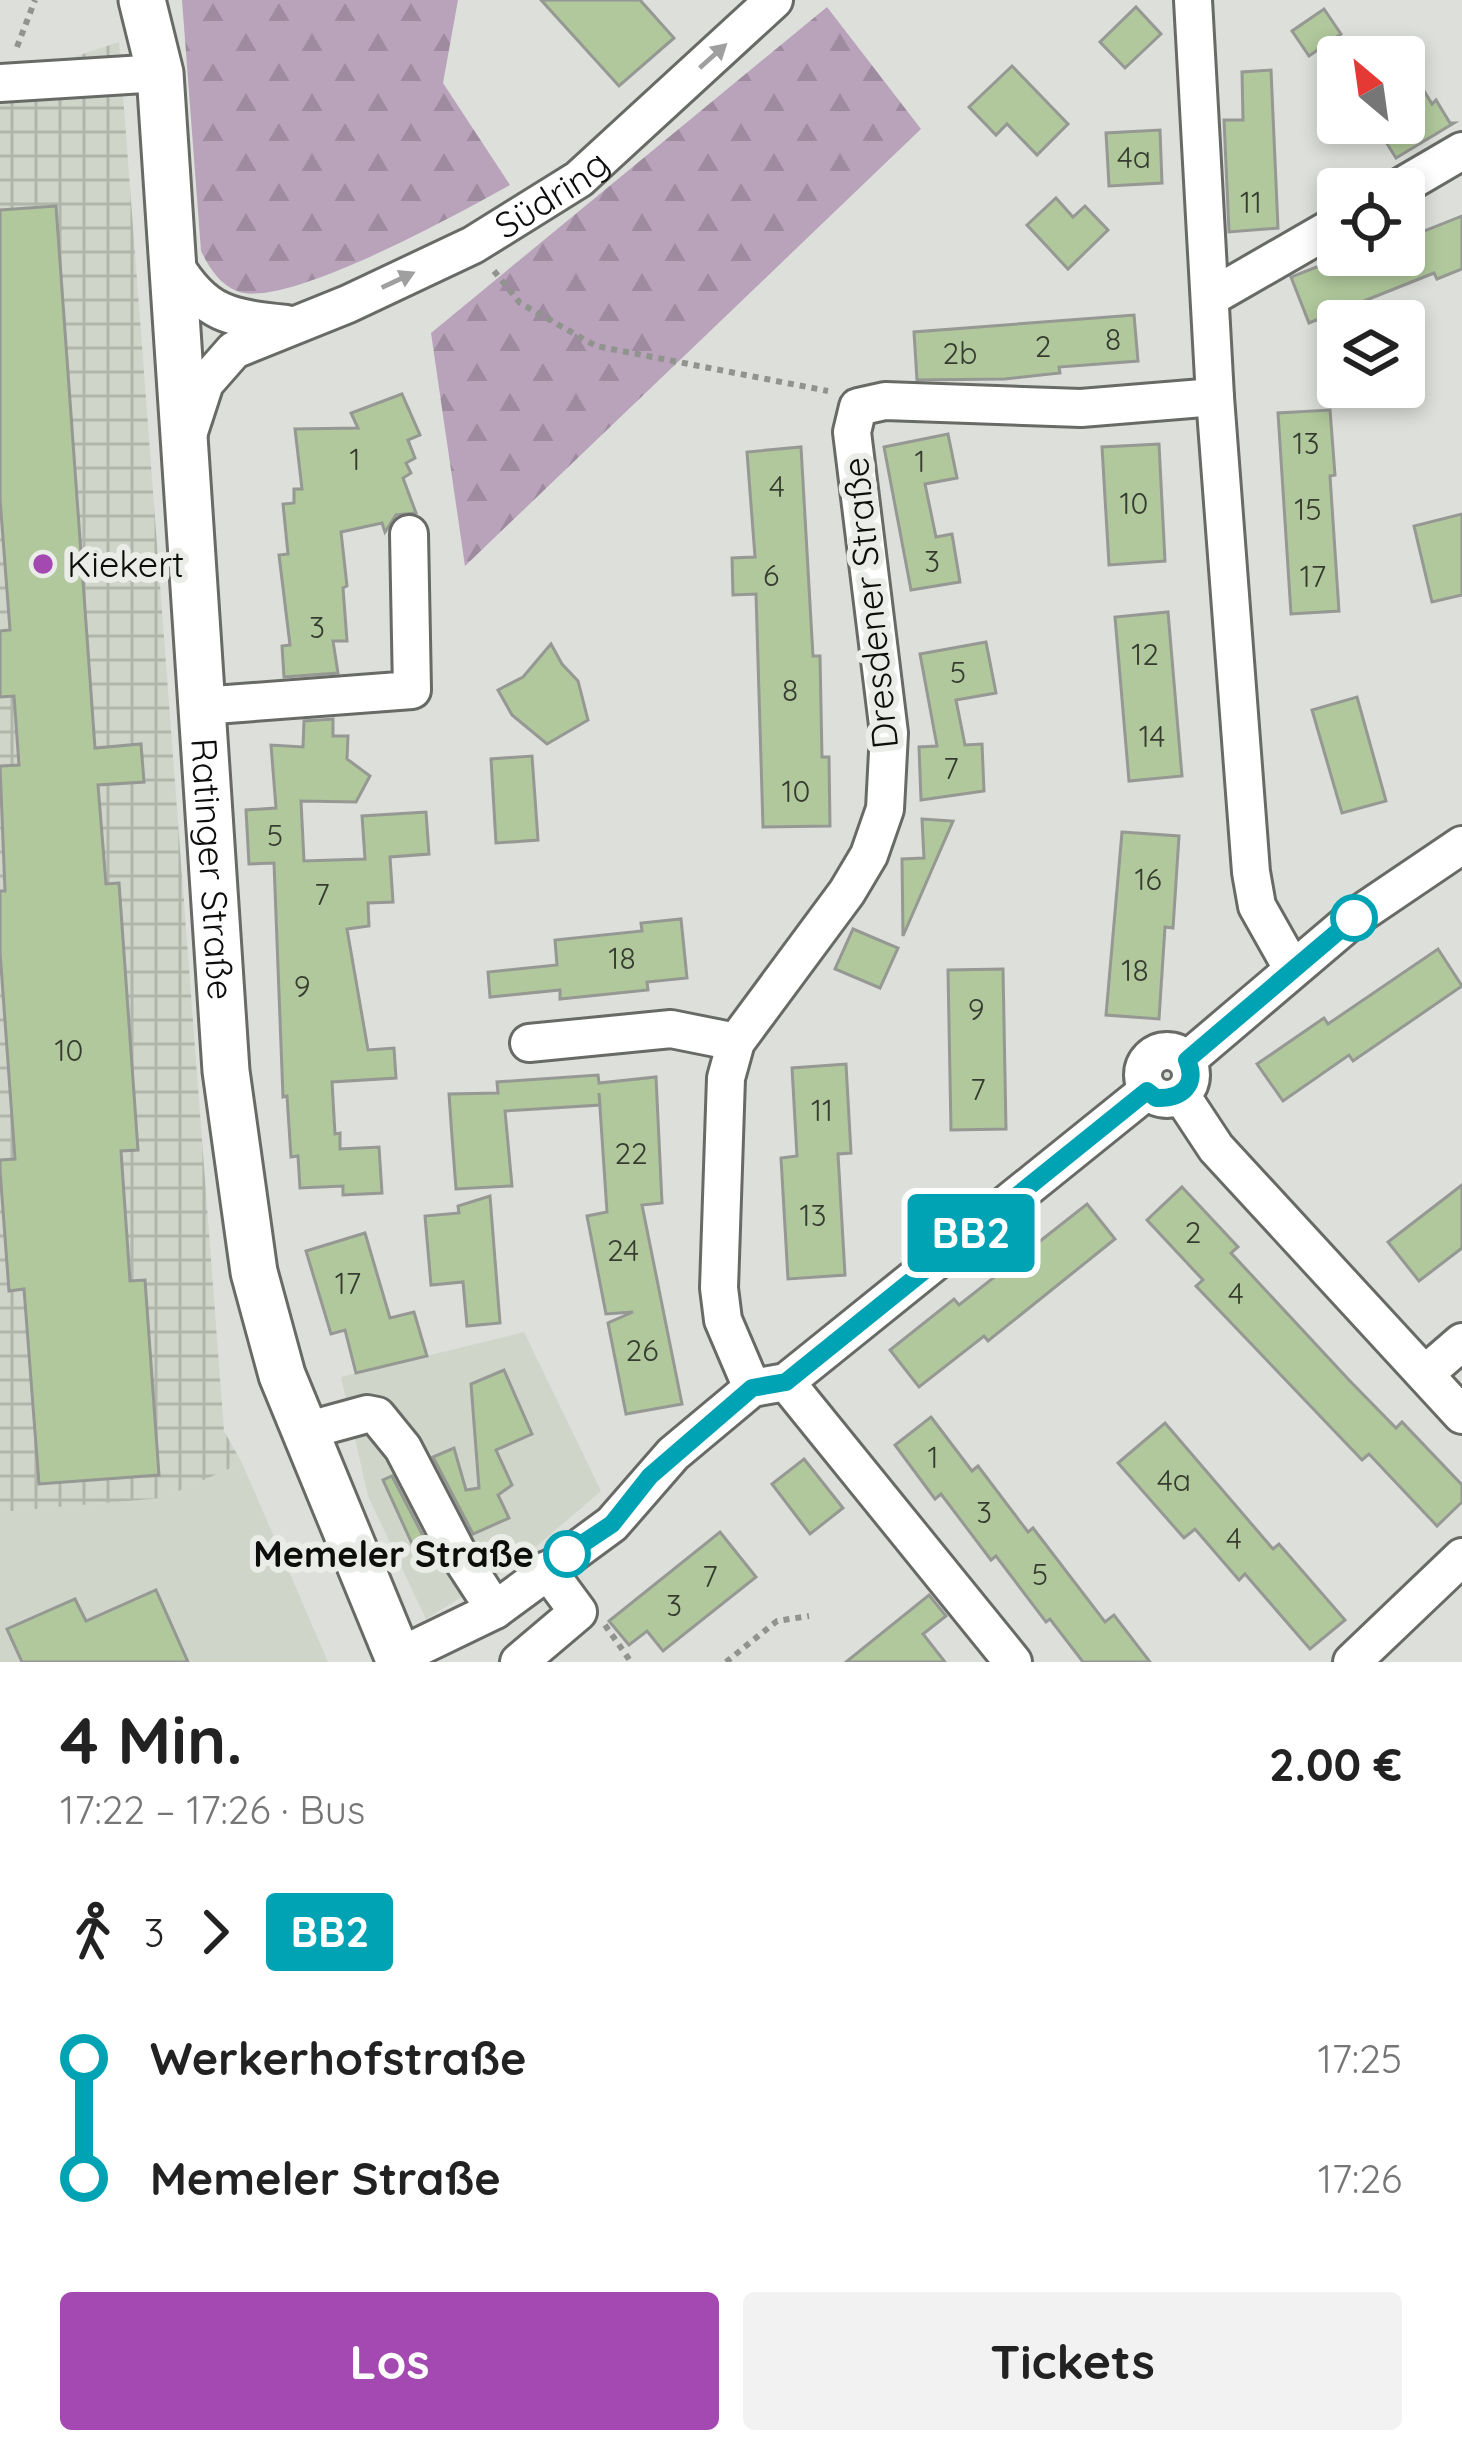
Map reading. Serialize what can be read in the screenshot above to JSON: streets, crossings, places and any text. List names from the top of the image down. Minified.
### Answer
{"streets":{"main road":["Ratinger Straße"],"street":["Südring","Dresdener Straße"]},"crossings":[["Südring","Ratinger Straße"]],"one_way":["Südring"],"places":["Kiekert","Memeler Straße"],"lines":["bus line BB2"],"house_numbers":["4a","11","8","2","2b","13","1","1","4","10","15","3","6","17","3","12","5","8","14","7","10","5","16","7","18","18","9","9","10","7","11","22","13","2","24","17","4","26","1","4a","3","4","5","7","3"],"north":"top left","page":{"on_map":"BB2","heading":["4 Min.","17:22 – 17:26 · Bus","2.00 €"],"legs":["3","BB2"],"list":[{"name":"Werkerhofstraße","value":"17:25"},{"name":"Memeler Straße","value":"17:26"}],"buttons":["Los","Tickets"]}}
